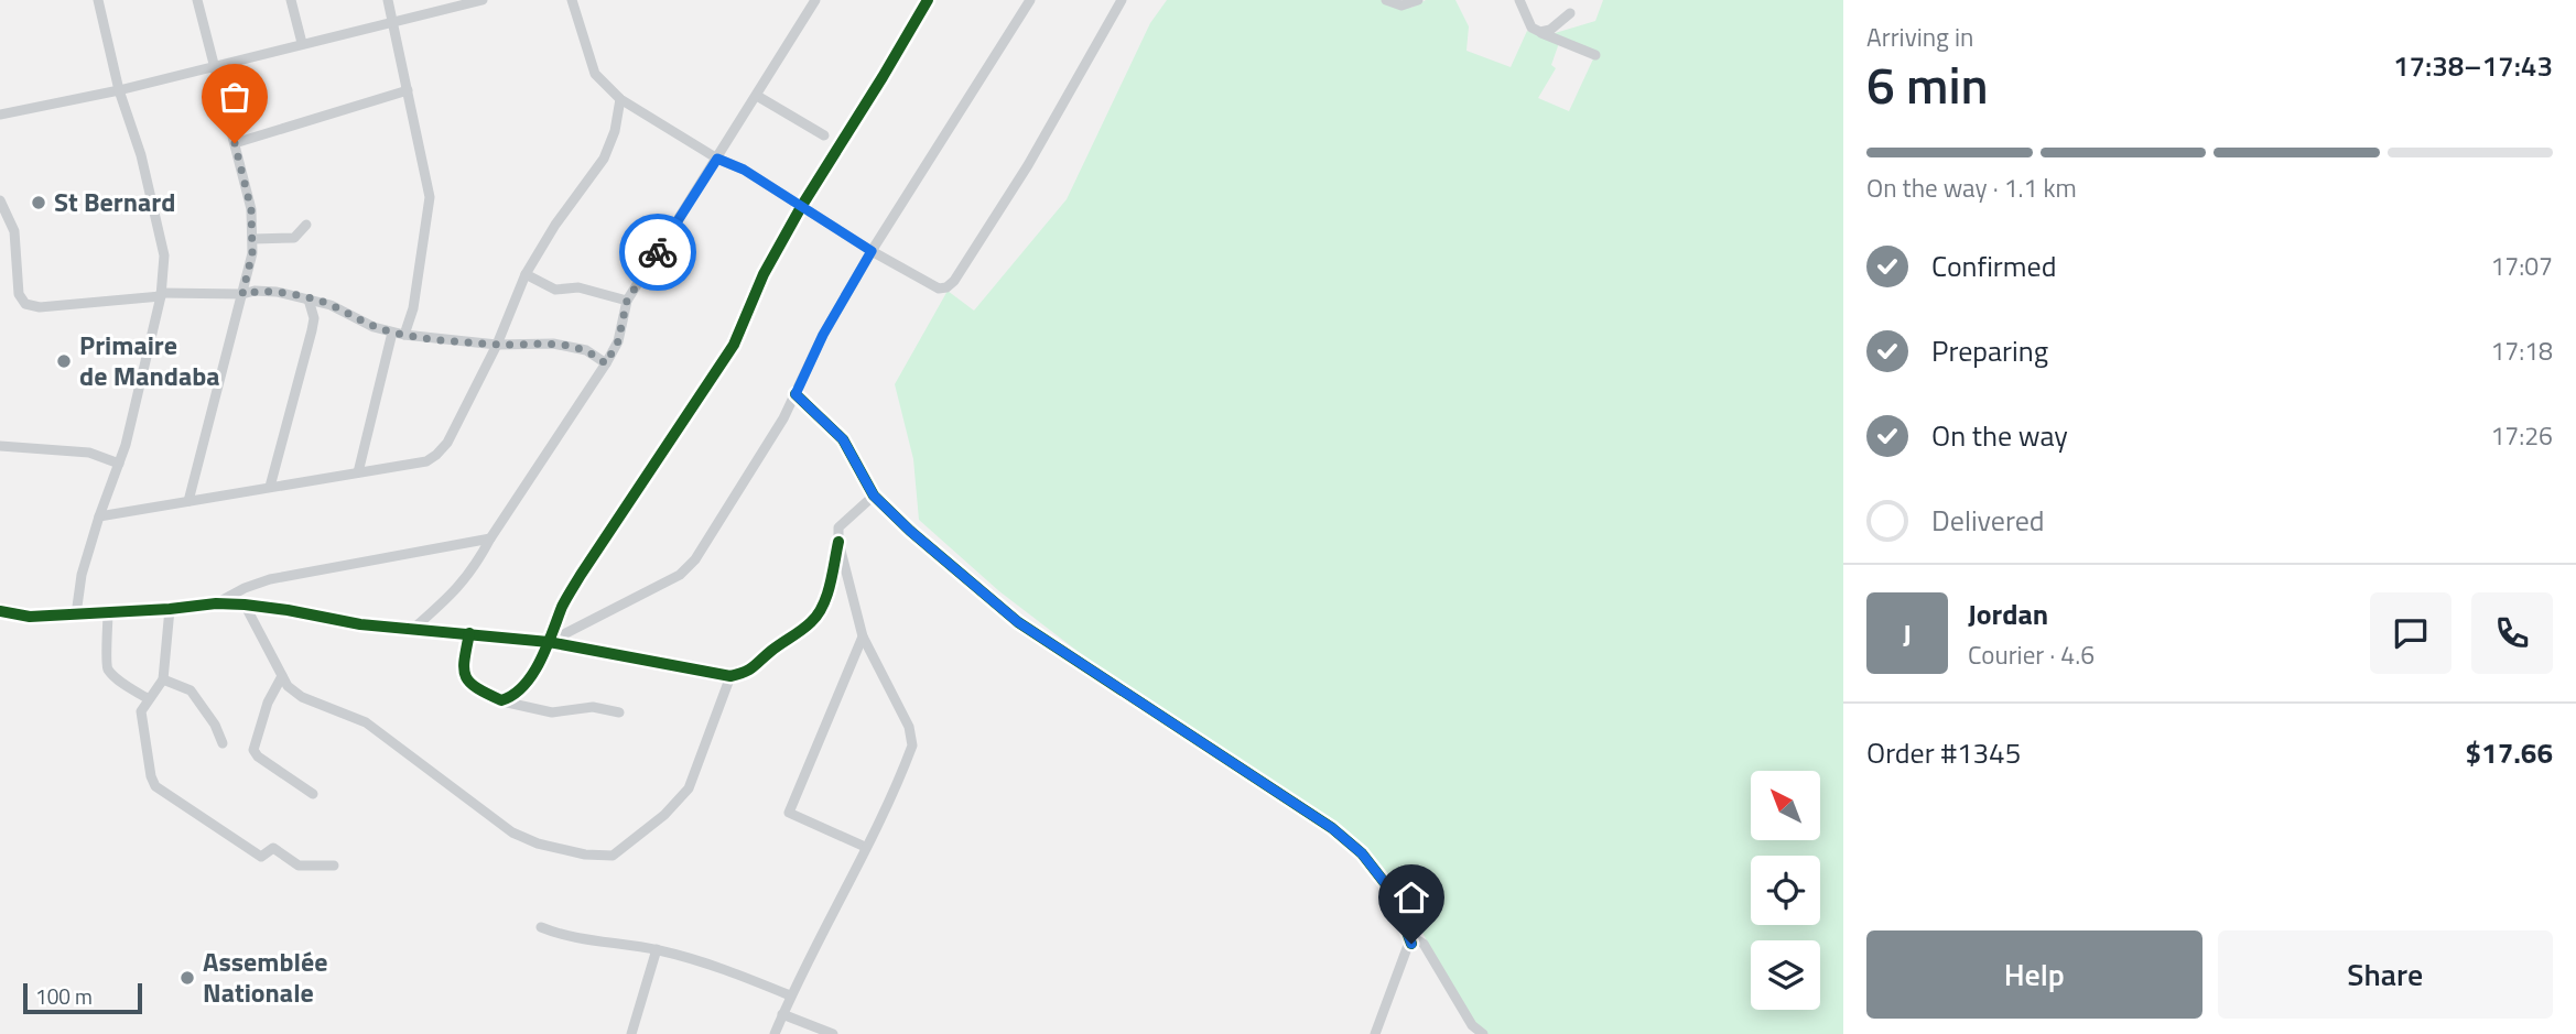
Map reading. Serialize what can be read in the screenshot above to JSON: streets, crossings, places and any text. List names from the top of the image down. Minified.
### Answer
{"places":["St Bernard","Primaire de Mandaba","Assemblée Nationale"],"scale_bar":"100 m","north":"top left","page":{"heading":["6 min","Arriving in","17:38–17:43"],"panel":["Jordan","Courier · 4.6","Order #1345","$17.66"],"bar":"On the way · 1.1 km","list":[["Confirmed","17:07"],["Preparing","17:18"],["On the way","17:26"],"Delivered"],"round":"J","buttons":["Help","Share"],"scale":"100 m"}}
